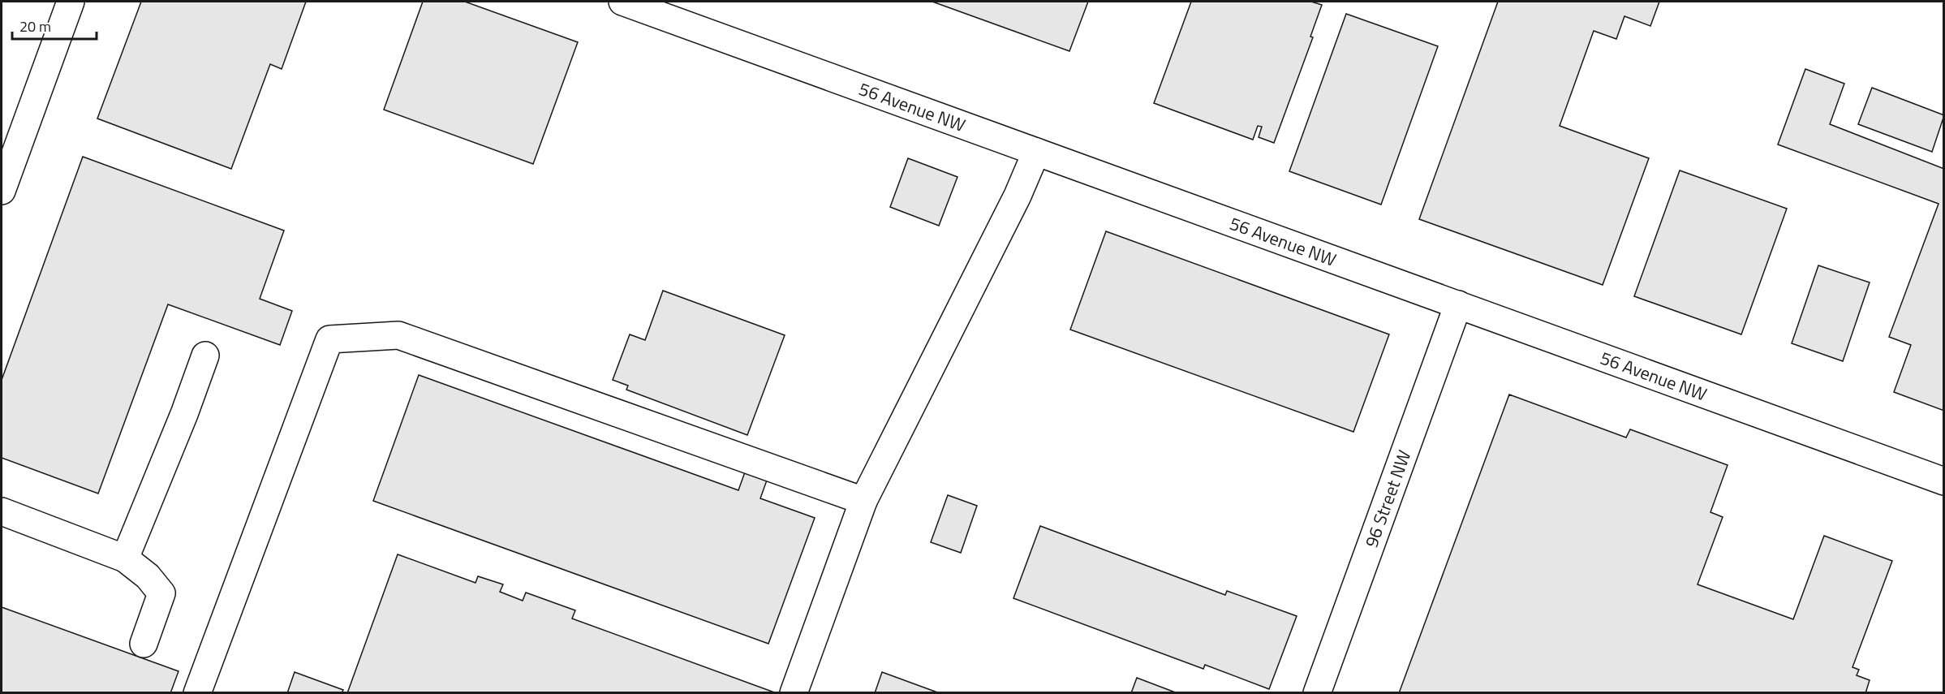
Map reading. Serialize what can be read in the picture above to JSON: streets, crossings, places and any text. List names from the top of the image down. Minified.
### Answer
{"streets":{"street":["56 Avenue NW","96 Street NW"]},"crossings":[["56 Avenue NW","96 Street NW"]],"scale_bar":"20 m"}
